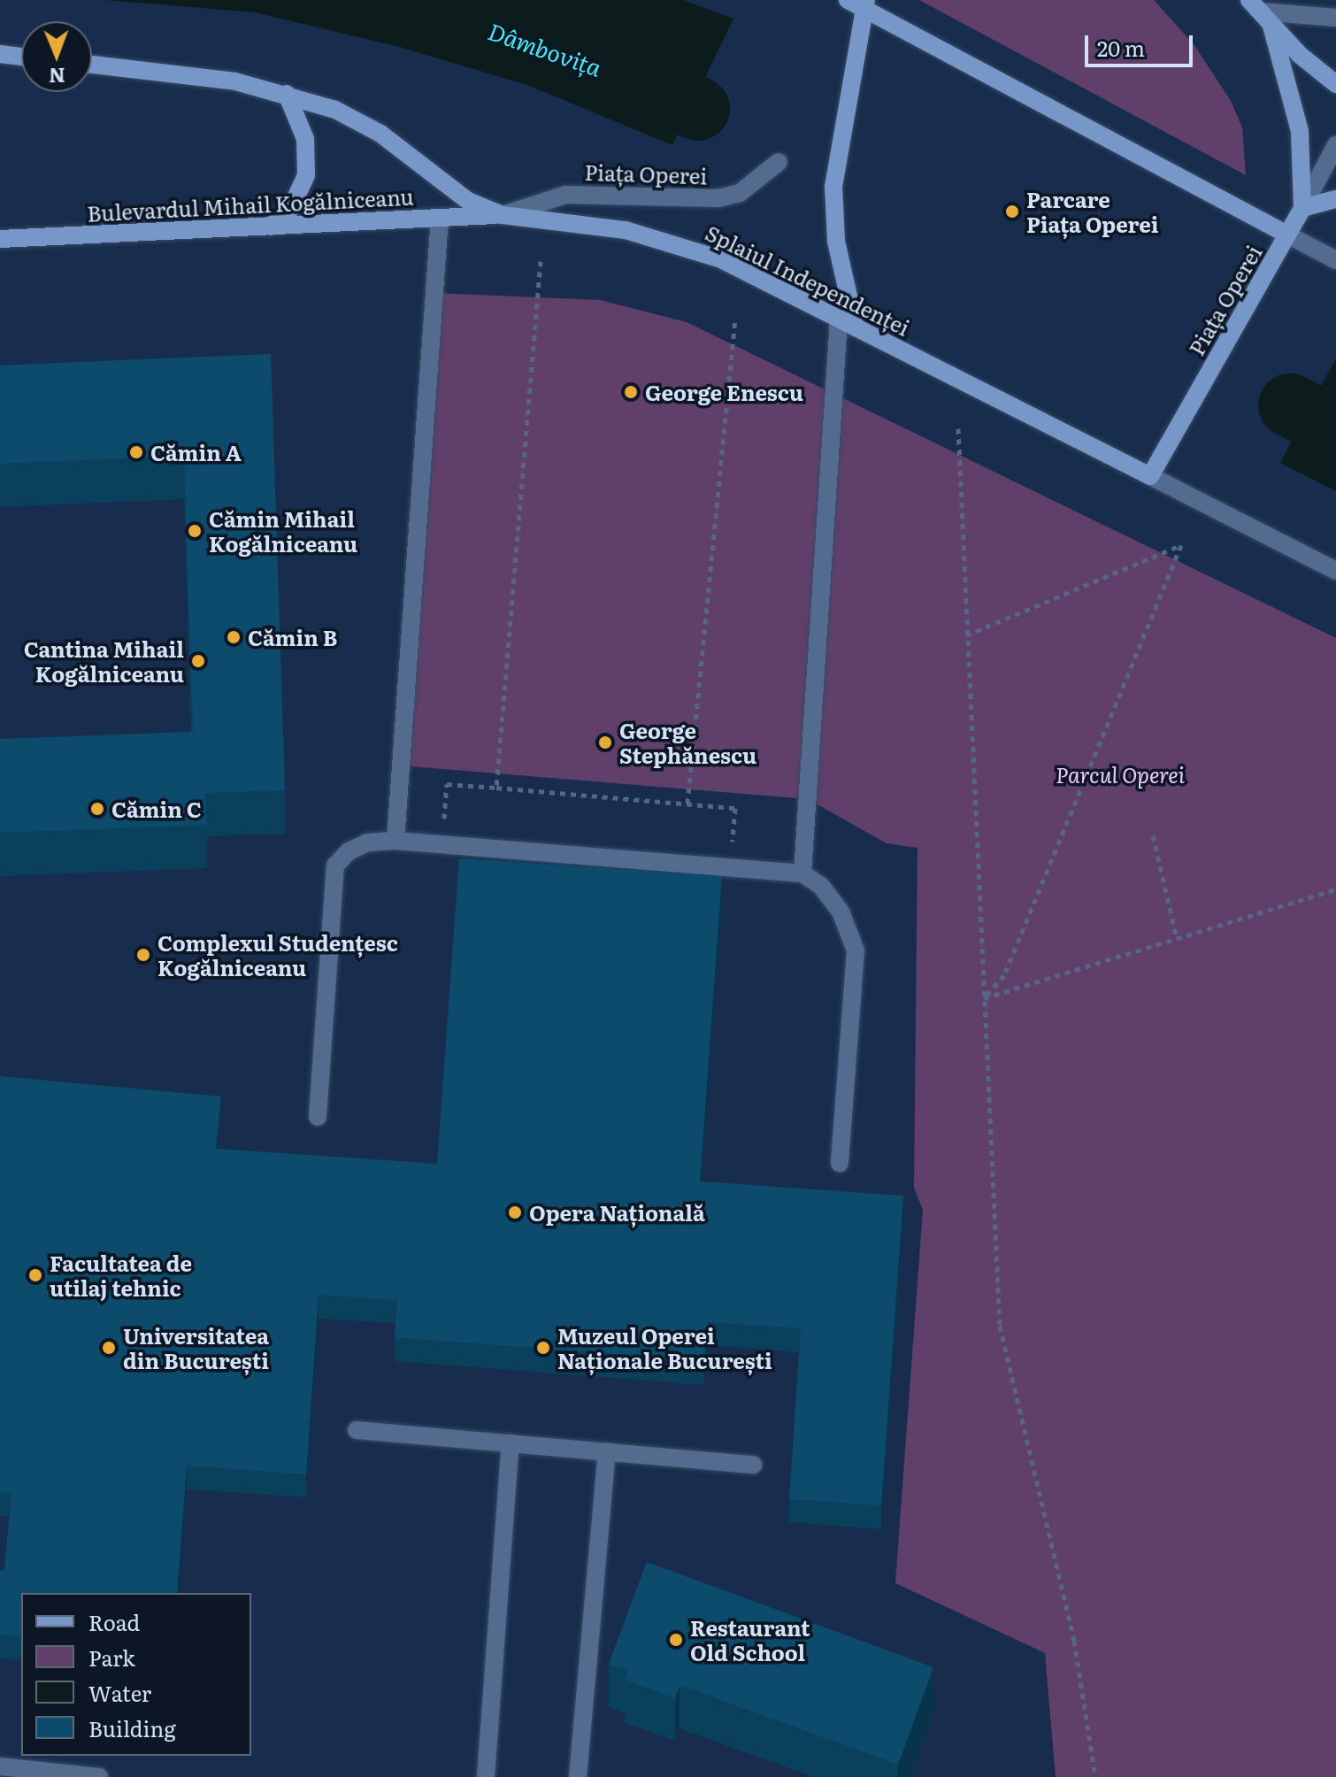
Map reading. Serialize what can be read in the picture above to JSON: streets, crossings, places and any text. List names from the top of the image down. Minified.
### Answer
{"streets":{"main road":["Piața Operei","Bulevardul Mihail Kogălniceanu","Splaiul Independenței"]},"crossings":[["Piața Operei","Bulevardul Mihail Kogălniceanu"],["Piața Operei","Splaiul Independenței"],["Bulevardul Mihail Kogălniceanu","Splaiul Independenței"]],"water":["Dâmbovița"],"parks":["Parcul Operei"],"places":["Parcare Piața Operei","George Enescu","Cămin A","Cămin Mihail Kogălniceanu","Cămin B","Cantina Mihail Kogălniceanu","George Stephănescu","Cămin C","Complexul Studențesc Kogălniceanu","Opera Națională","Facultatea de utilaj tehnic","Universitatea din București","Muzeul Operei Naționale București","Restaurant Old School"],"legend":["Road","Park","Water","Building"],"scale_bar":"20 m","north":"bottom"}
